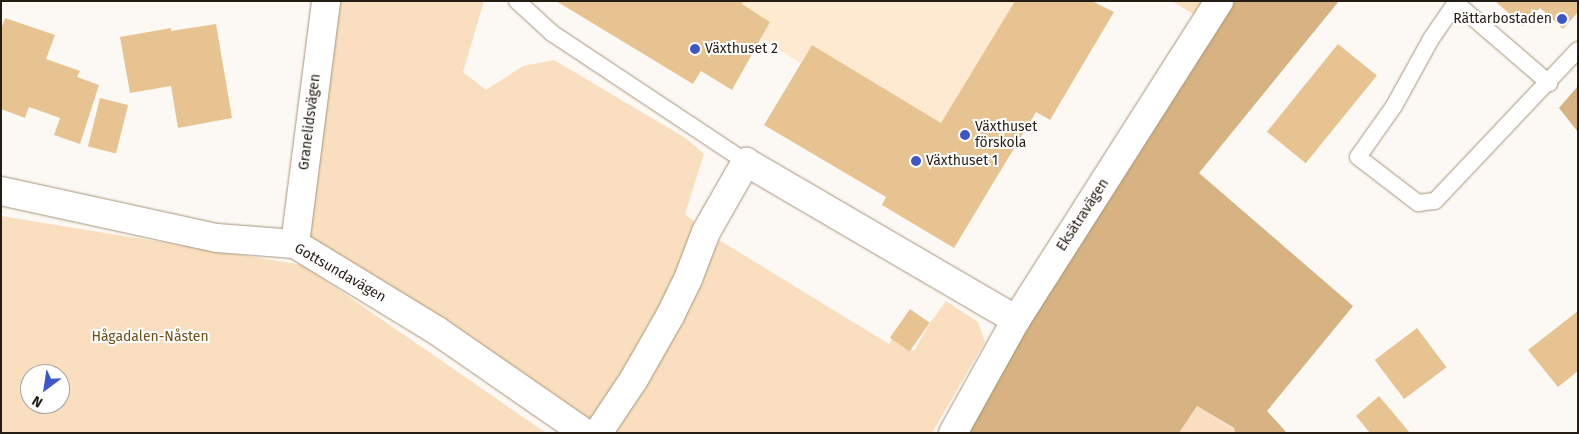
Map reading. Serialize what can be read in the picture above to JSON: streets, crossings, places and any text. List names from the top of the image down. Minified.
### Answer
{"streets":{"street":["Granelidsvägen","Eksätravägen","Gottsundavägen"]},"crossings":[["Granelidsvägen","Gottsundavägen"]],"parks":["Hågadalen-Nåsten"],"places":["Rättarbostaden","Växthuset 2","Växthuset förskola","Växthuset 1"],"north":"bottom left"}
